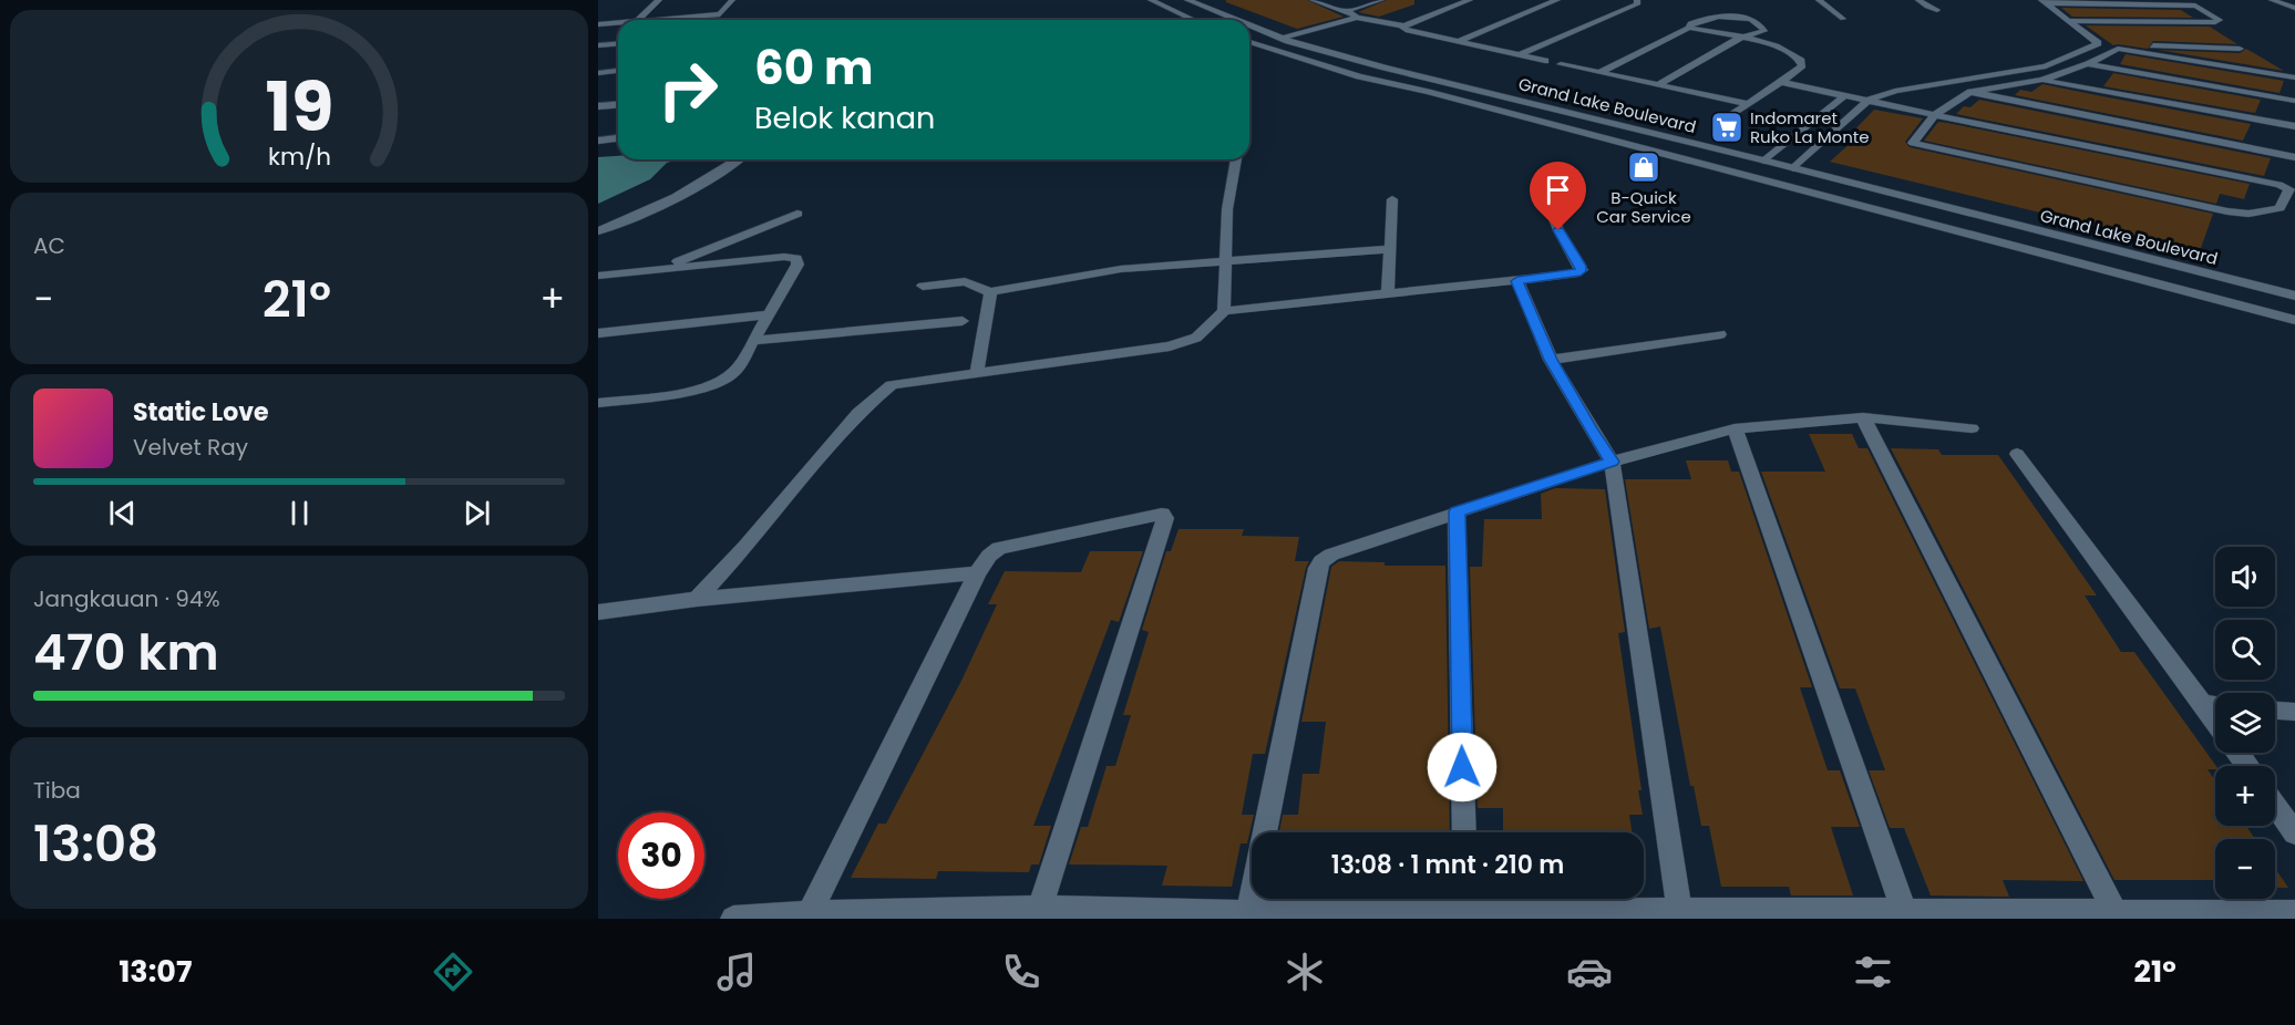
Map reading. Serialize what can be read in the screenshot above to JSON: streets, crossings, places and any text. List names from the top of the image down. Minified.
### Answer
{"streets":{"street":["Grand Lake Boulevard"]},"places":{"supermarket":["Indomaret Ruko La Monte"],"shop":["B-Quick Car Service"]},"page":{"turn":["60 m","Belok kanan"],"tile":["AC",["Jangkauan · 94%","470 km"],["Tiba","13:08"]],"heat":["−","21°","+"],"song":["Static Love","Velvet Ray"],"map_buttons":["+","−"],"limit":"30","trip":"13:08 · 1 mnt · 210 m","tabs":["13:07","21°"],"gauge":["19","km/h"]}}
